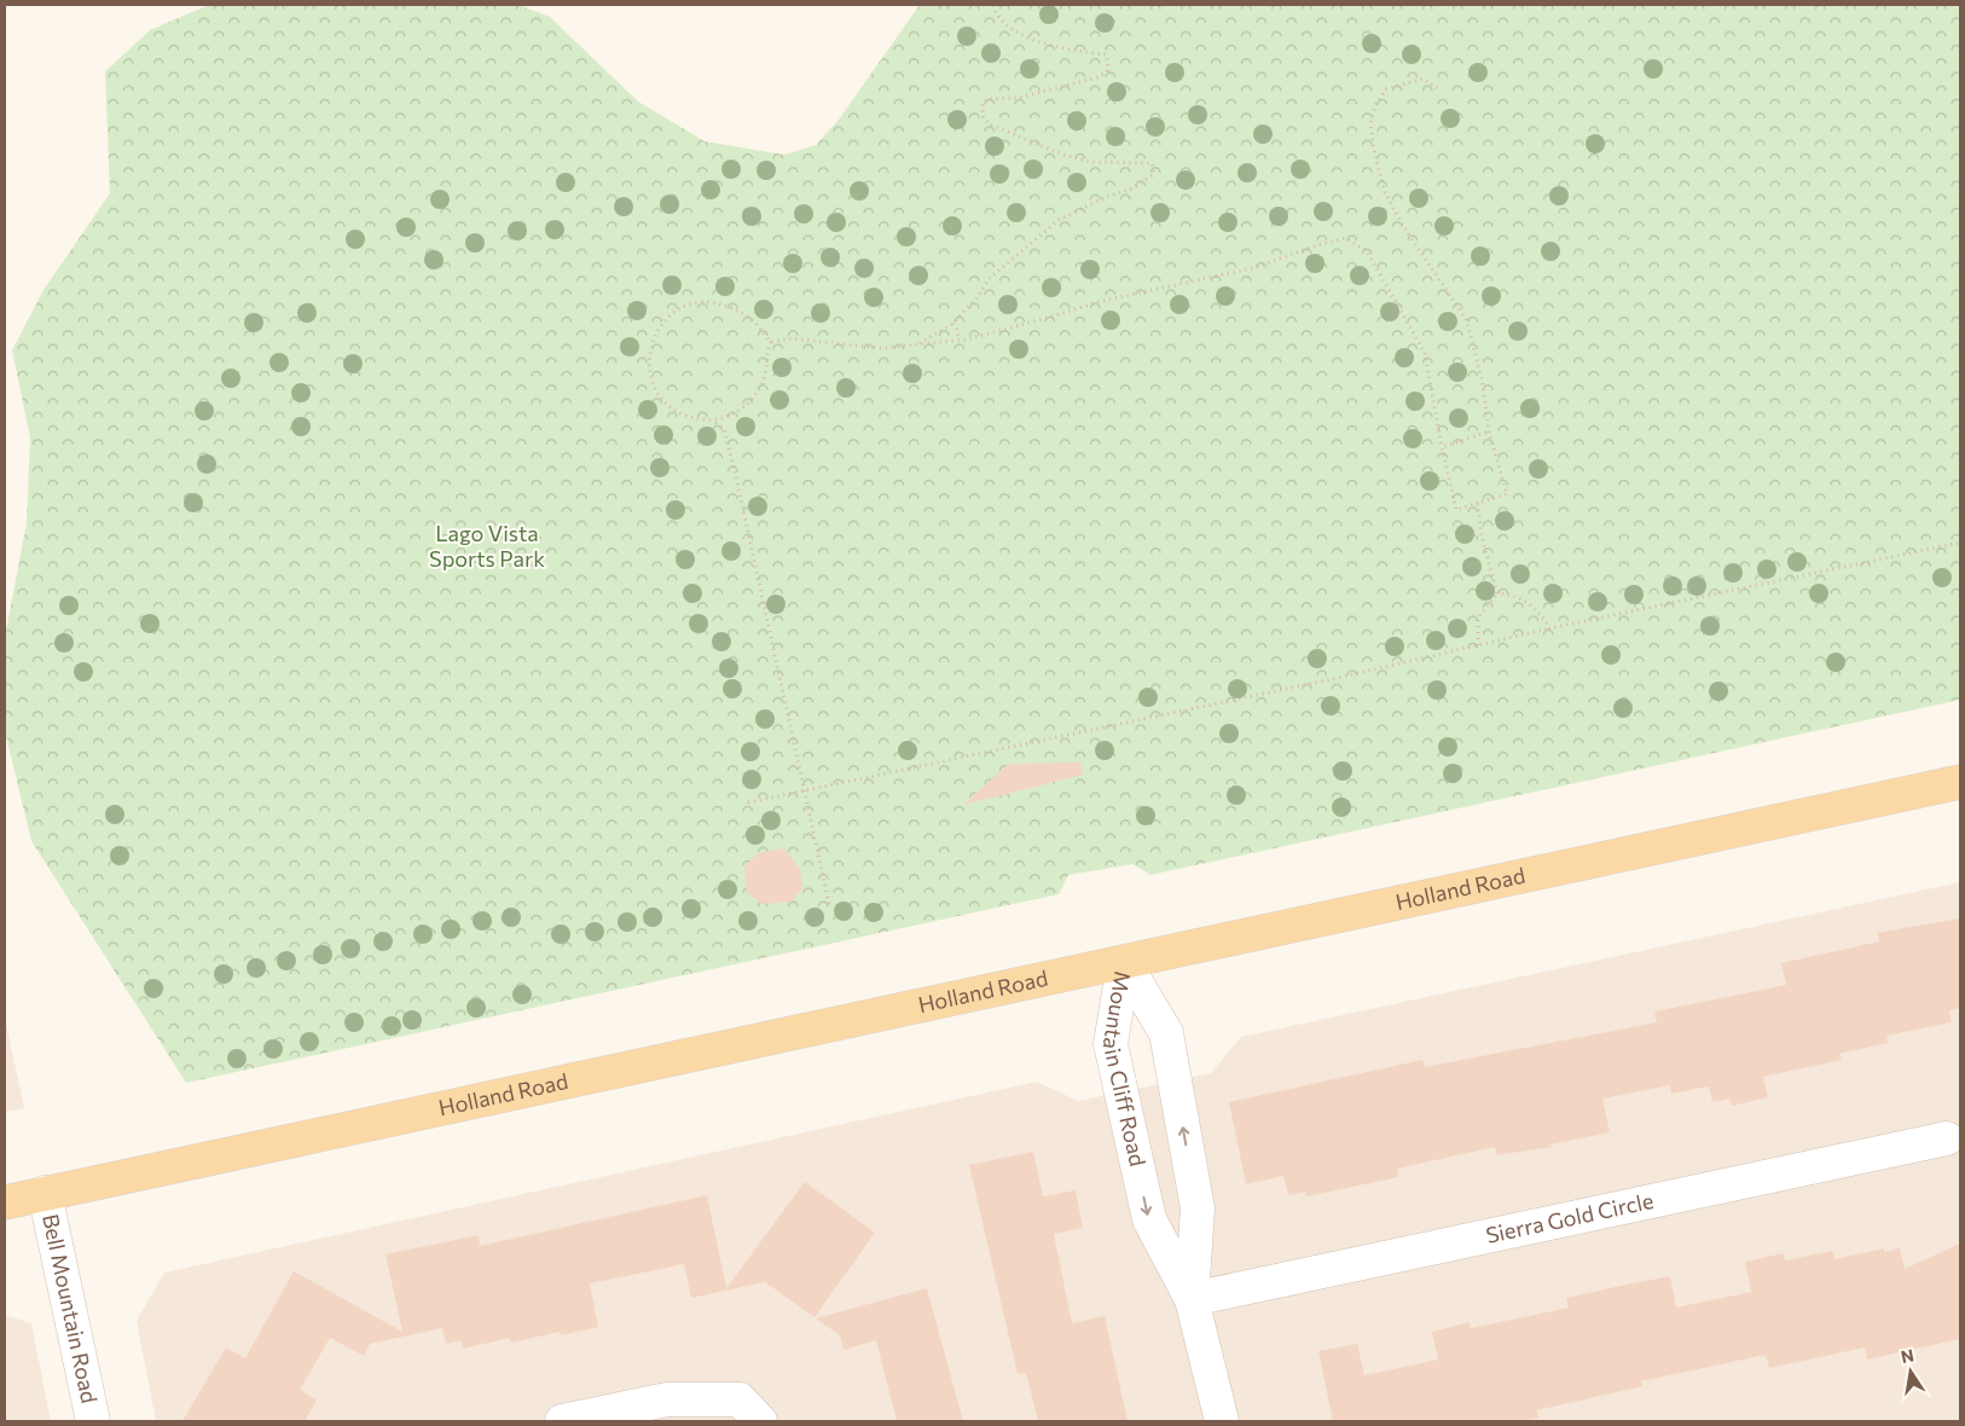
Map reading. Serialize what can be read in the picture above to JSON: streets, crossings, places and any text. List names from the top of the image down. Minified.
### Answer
{"streets":{"main road":["Holland Road"],"street":["Mountain Cliff Road","Sierra Gold Circle","Bell Mountain Road"]},"crossings":[["Holland Road","Mountain Cliff Road"],["Holland Road","Bell Mountain Road"],["Mountain Cliff Road","Sierra Gold Circle"]],"parks":["Lago Vista Sports Park"],"north":"top"}
